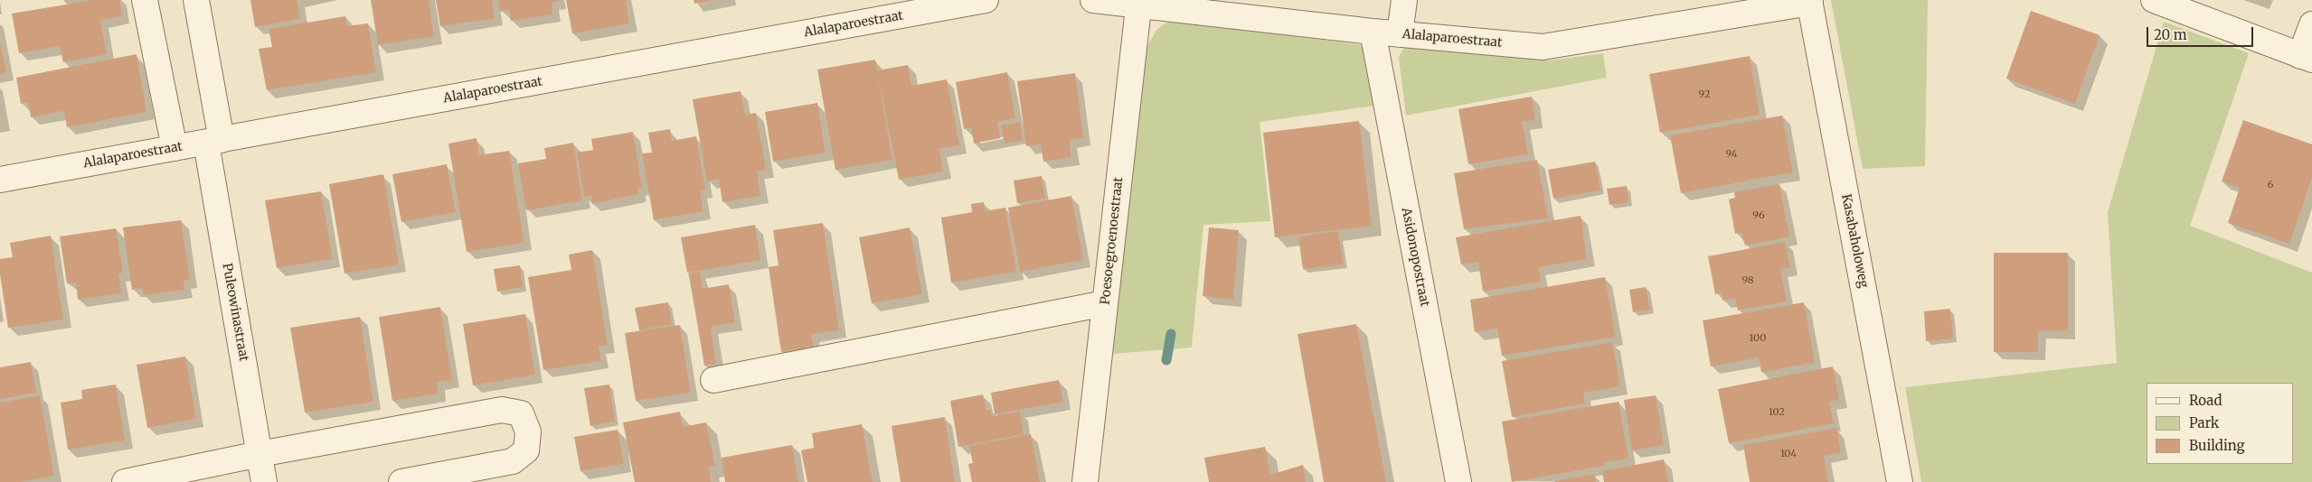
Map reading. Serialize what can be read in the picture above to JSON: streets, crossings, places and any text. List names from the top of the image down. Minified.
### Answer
{"streets":{"street":["Alalaparoestraat","Poesoegroenoestraat","Kasabaholoweg","Asidonopostraat","Puleowinastraat"]},"crossings":[["Alalaparoestraat","Poesoegroenoestraat"],["Alalaparoestraat","Kasabaholoweg"],["Alalaparoestraat","Asidonopostraat"],["Alalaparoestraat","Puleowinastraat"]],"house_numbers":["92","94","6","96","98","100","102","104"],"legend":["Road","Park","Building"],"scale_bar":"20 m"}
